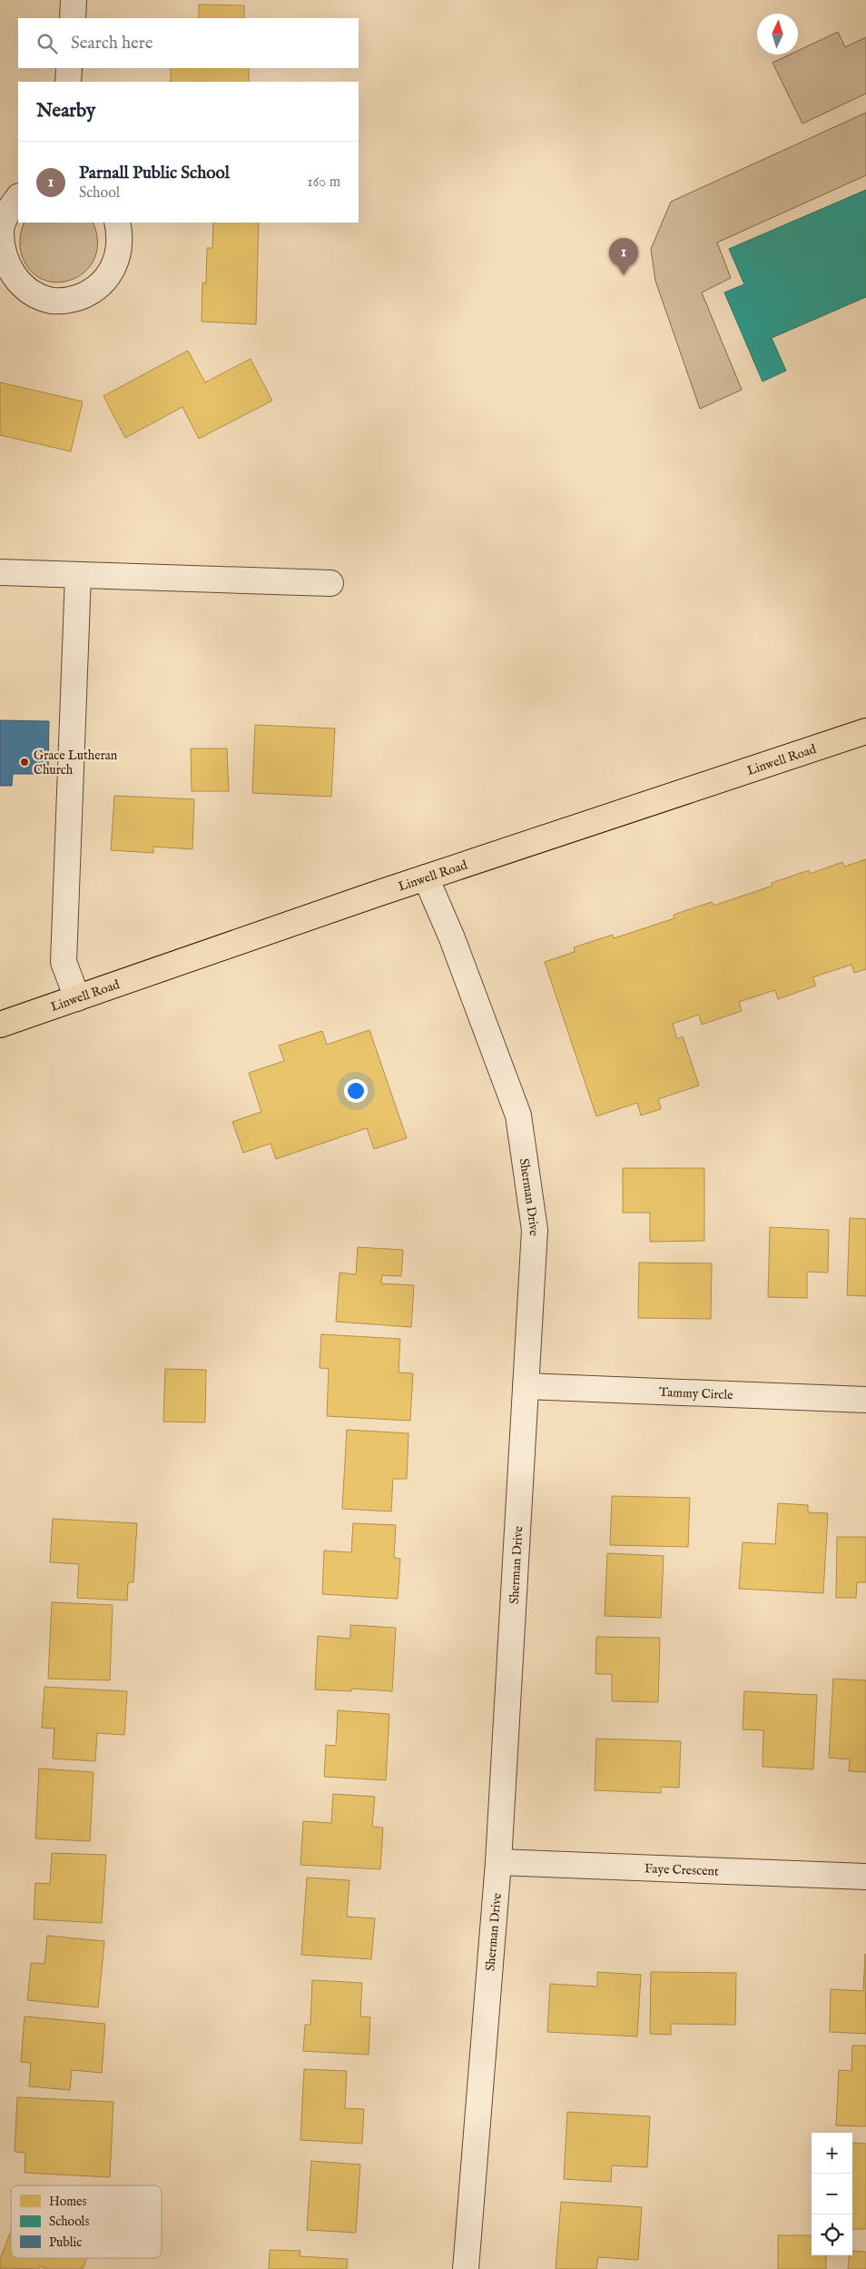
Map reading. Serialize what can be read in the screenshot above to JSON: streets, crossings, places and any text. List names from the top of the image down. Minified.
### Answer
{"streets":{"main road":["Linwell Road"],"street":["Sherman Drive","Tammy Circle","Faye Crescent"]},"crossings":[["Linwell Road","Sherman Drive"],["Sherman Drive","Tammy Circle"],["Sherman Drive","Faye Crescent"]],"places":["Grace Lutheran Church"],"legend":["Homes","Schools","Public"],"north":"top","page":{"search":"Search here","heading":"Nearby","list":[{"mark":"1","name":"Parnall Public School","note":"School","value":"160 m"}],"pins":"1","map_buttons":["+","−"]}}
